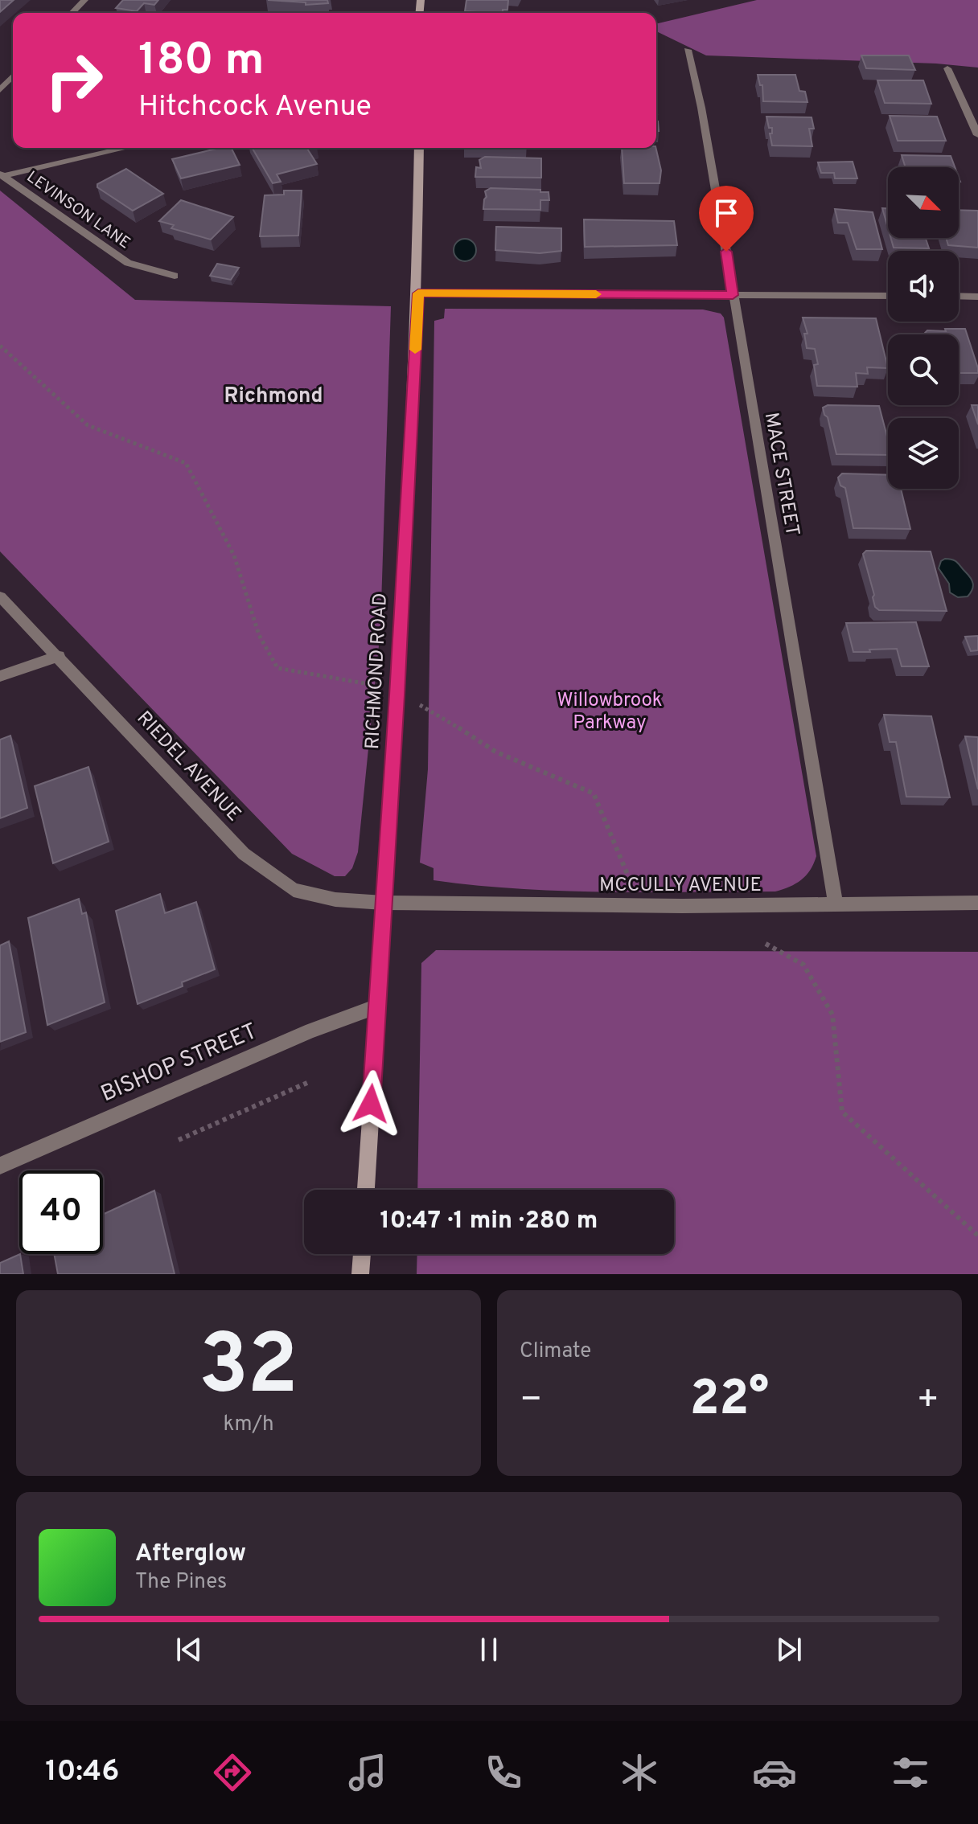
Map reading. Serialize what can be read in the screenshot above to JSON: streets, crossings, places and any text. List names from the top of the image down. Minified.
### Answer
{"streets":{"street":["LEVINSON LANE","MACE STREET","RICHMOND ROAD","RIEDEL AVENUE","MCCULLY AVENUE","BISHOP STREET"]},"crossings":[["MACE STREET","MCCULLY AVENUE"],["RICHMOND ROAD","RIEDEL AVENUE"],["RICHMOND ROAD","MCCULLY AVENUE"],["RICHMOND ROAD","BISHOP STREET"],["RIEDEL AVENUE","MCCULLY AVENUE"]],"districts":["Richmond"],"parks":["Willowbrook Parkway"],"north":"bottom right","page":{"turn":["180 m","Hitchcock Avenue"],"limit":"40","trip":"10:47 · 1 min · 280 m","tile":[["32","km/h"],"Climate"],"heat":["−","22°","+"],"song":["Afterglow","The Pines"],"tabs":"10:46"}}
